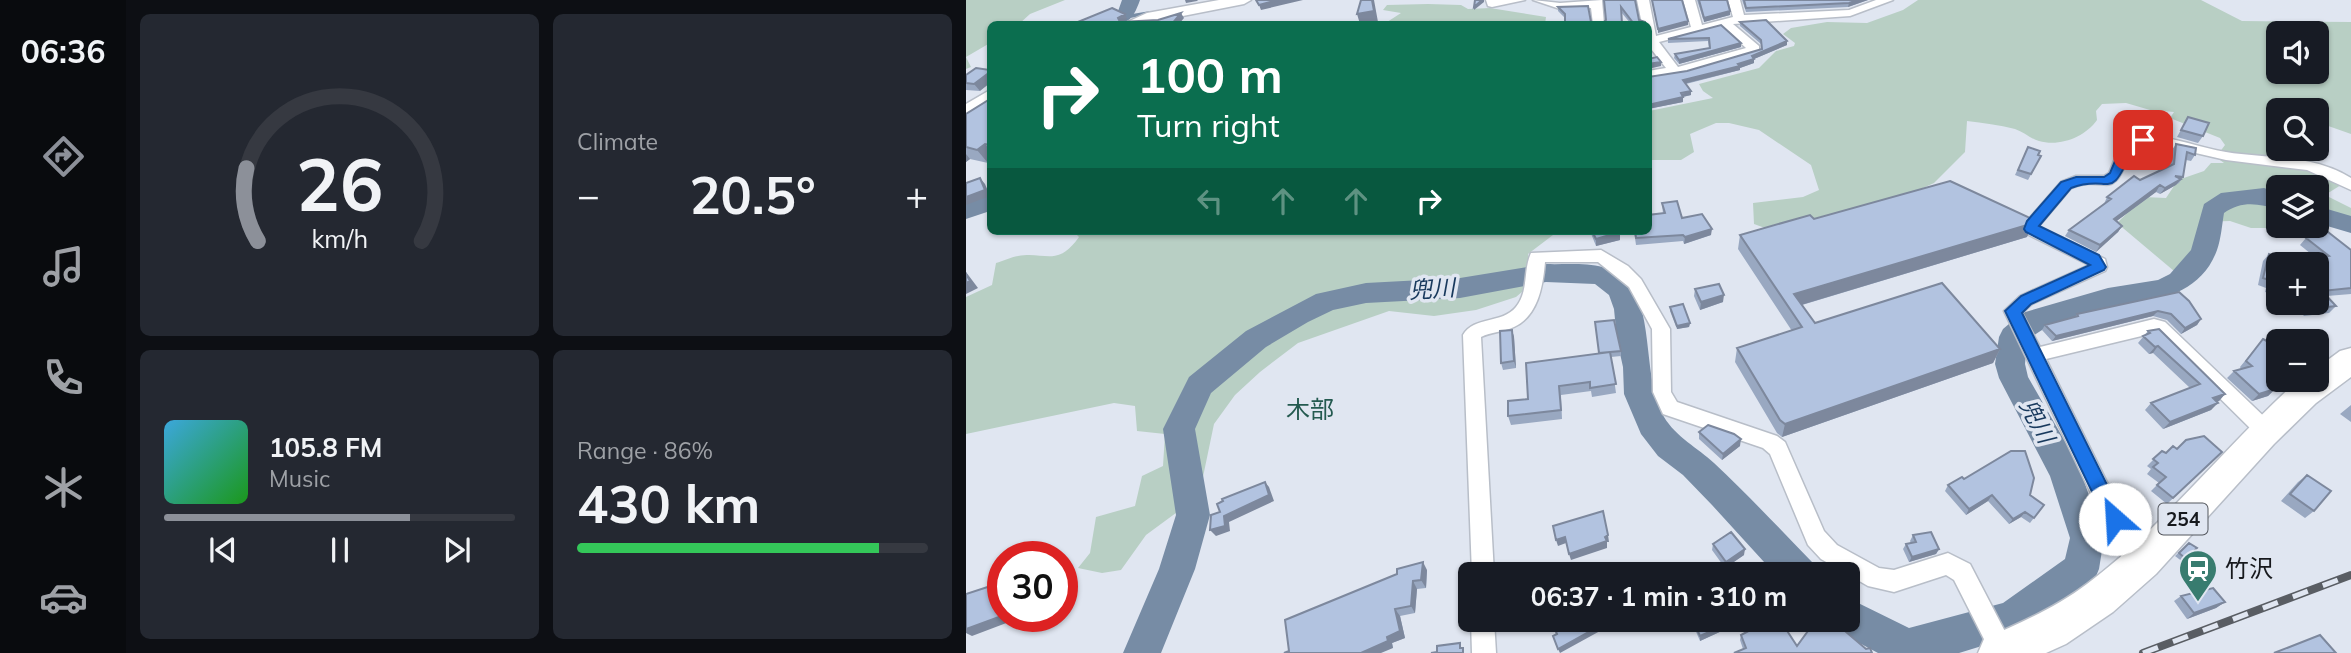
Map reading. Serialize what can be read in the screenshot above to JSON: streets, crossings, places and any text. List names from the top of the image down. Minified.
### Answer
{"streets":{"highway":["254"]},"districts":["木部"],"water":["兜川"],"places":{"station":["竹沢"]},"page":{"tabs":"06:36","tile":["Climate",["Range · 86%","430 km"]],"map_buttons":["+","−"],"turn":["100 m","Turn right"],"heat":["−","20.5°","+"],"song":["105.8 FM","Music"],"limit":"30","trip":"06:37 · 1 min · 310 m","gauge":["26","km/h"]}}
